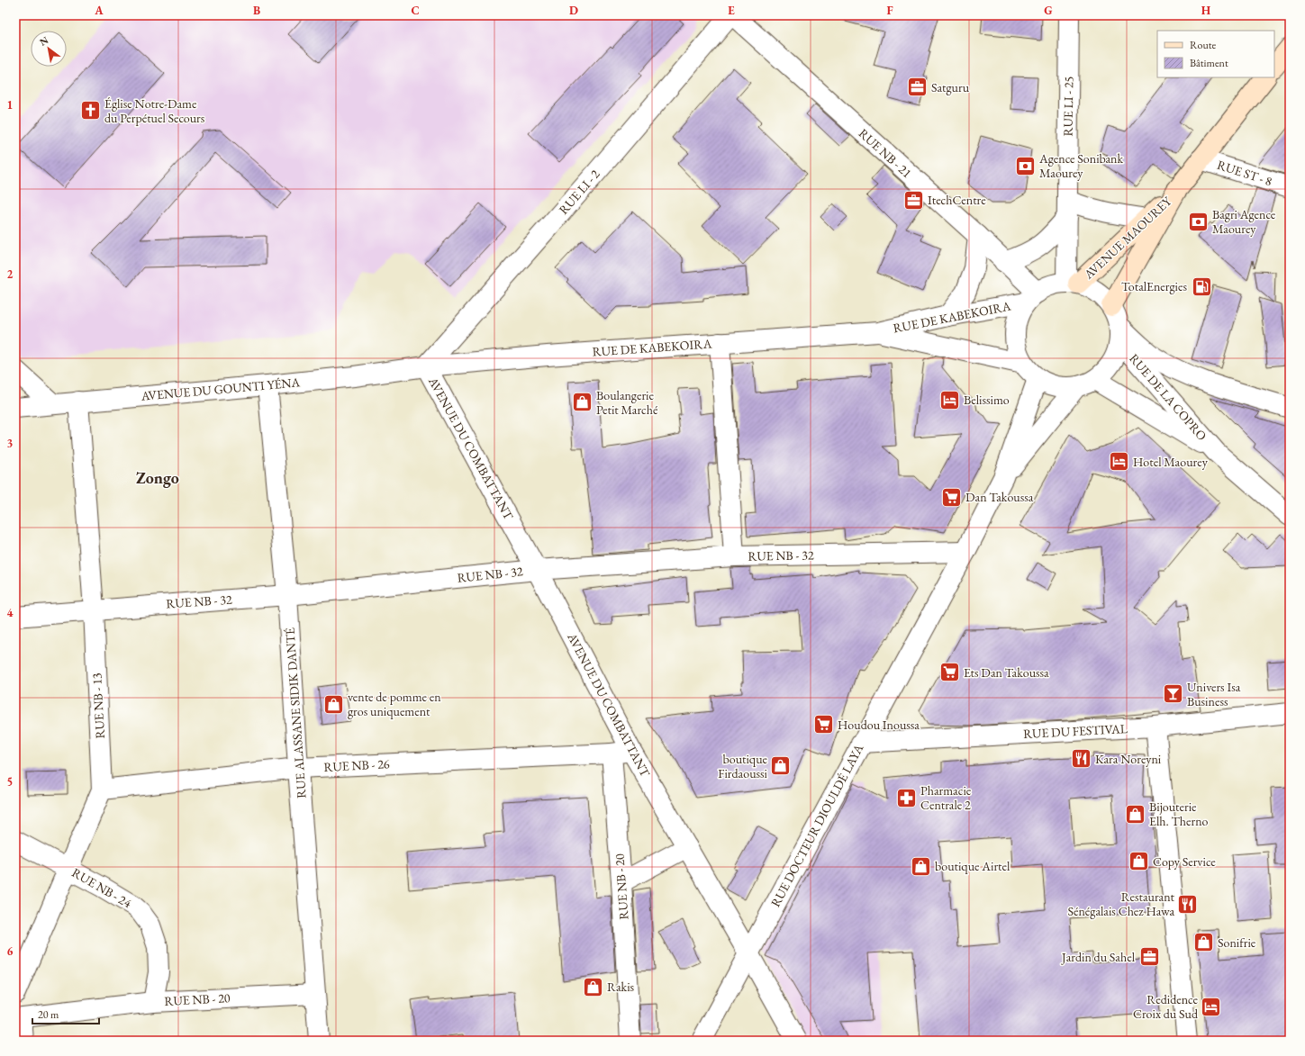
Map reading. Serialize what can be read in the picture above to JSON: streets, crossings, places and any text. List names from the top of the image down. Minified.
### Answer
{"streets":{"main road":["AVENUE MAOUREY"],"street":["RUE LI - 25","RUE NB - 21","RUE ST - 8","RUE LI - 2","RUE DE KABEKOIRA","AVENUE DU GOUNTI YÉNA","RUE DE LA COPRO","AVENUE DU COMBATTANT","RUE NB - 32","RUE NB - 13","RUE ALASSANE SIDIK DANTÉ","RUE DU FESTIVAL","RUE NB - 26","RUE DOCTEUR DIOULDÉ LAYA","RUE NB - 20","RUE NB - 24"]},"crossings":[["RUE LI - 25","RUE NB - 21"],["RUE LI - 25","AVENUE MAOUREY"],["RUE LI - 25","RUE DE KABEKOIRA"],["RUE LI - 25","RUE DE LA COPRO"],["RUE LI - 25","RUE DOCTEUR DIOULDÉ LAYA"],["RUE NB - 21","RUE LI - 2"],["RUE NB - 21","AVENUE MAOUREY"],["RUE NB - 21","RUE DE KABEKOIRA"],["RUE NB - 21","RUE DE LA COPRO"],["RUE NB - 21","RUE DOCTEUR DIOULDÉ LAYA"],["RUE ST - 8","AVENUE MAOUREY"],["RUE LI - 2","RUE DE KABEKOIRA"],["RUE LI - 2","AVENUE DU GOUNTI YÉNA"],["RUE LI - 2","AVENUE DU COMBATTANT"],["AVENUE MAOUREY","RUE DE KABEKOIRA"],["AVENUE MAOUREY","RUE DE LA COPRO"],["AVENUE MAOUREY","RUE DOCTEUR DIOULDÉ LAYA"],["RUE DE KABEKOIRA","AVENUE DU GOUNTI YÉNA"],["RUE DE KABEKOIRA","RUE DE LA COPRO"],["RUE DE KABEKOIRA","AVENUE DU COMBATTANT"],["RUE DE KABEKOIRA","RUE DOCTEUR DIOULDÉ LAYA"],["AVENUE DU GOUNTI YÉNA","AVENUE DU COMBATTANT"],["AVENUE DU GOUNTI YÉNA","RUE NB - 13"],["AVENUE DU GOUNTI YÉNA","RUE ALASSANE SIDIK DANTÉ"],["RUE DE LA COPRO","RUE DOCTEUR DIOULDÉ LAYA"],["AVENUE DU COMBATTANT","RUE NB - 32"],["AVENUE DU COMBATTANT","RUE DOCTEUR DIOULDÉ LAYA"],["RUE NB - 32","RUE NB - 13"],["RUE NB - 32","RUE ALASSANE SIDIK DANTÉ"],["RUE NB - 32","RUE DOCTEUR DIOULDÉ LAYA"],["RUE NB - 13","RUE NB - 26"],["RUE NB - 13","RUE NB - 24"],["RUE ALASSANE SIDIK DANTÉ","RUE NB - 26"],["RUE ALASSANE SIDIK DANTÉ","RUE NB - 20"],["RUE DU FESTIVAL","RUE DOCTEUR DIOULDÉ LAYA"],["RUE NB - 26","RUE NB - 20"],["RUE NB - 20","RUE NB - 24"]],"districts":["Zongo"],"places":{"office":["Satguru","ItechCentre","Jardin du Sahel"],"church":["Église Notre-Dame du Perpétuel Secours"],"bank":["Agence Sonibank Maourey","Bagri Agence Maourey"],"fuel station":["TotalEnergies"],"hotel":["Belissimo","Hotel Maourey","Redidence Croix du Sud"],"shop":["Boulangerie Petit Marché","vente de pomme en gros uniquement","boutique Firdaoussi","Bijouterie Elh. Therno","Copy Service","boutique Airtel","Sonifrie","Rakis"],"supermarket":["Dan Takoussa","Ets Dan Takoussa","Houdou Inoussa"],"bar":["Univers Isa Business"],"restaurant":["Kara Noreyni","Restaurant Sénégalais Chez Hawa"],"pharmacy":["Pharmacie Centrale 2"]},"legend":["Route","Bâtiment"],"scale_bar":"20 m","north":"top left","grid":{"columns":["A","B","C","D","E","F","G","H"],"rows":["1","2","3","4","5","6"]}}
